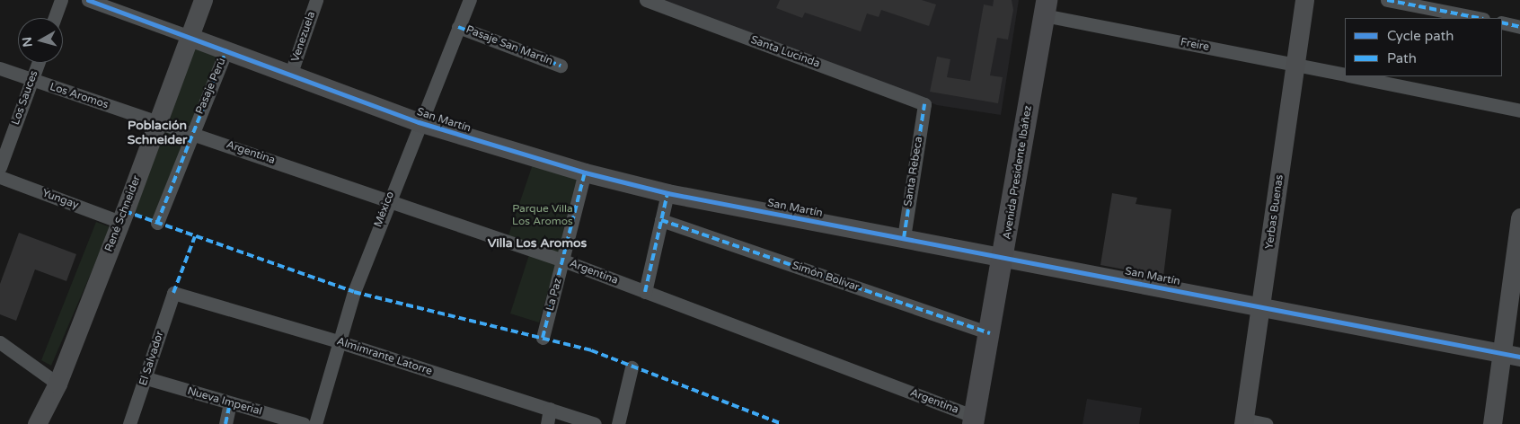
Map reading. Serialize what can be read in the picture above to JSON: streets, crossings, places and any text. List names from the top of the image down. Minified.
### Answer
{"streets":{"main road":["Avenida Presidente Ibáñez"],"street":["Venezuela","Freire","Pasaje San Martín","Santa Lucinda","Pasaje Perú","Los Aromos","Los Sauces","San Martín","Argentina","Santa Rebeca","Yungay","México","Yerbas Buenas","René Schneider","Simón Bolívar","La Paz","Almimrante Latorre","El Salvador","Nueva Imperial"]},"crossings":[["Venezuela","San Martín"],["Freire","Avenida Presidente Ibáñez"],["Freire","Yerbas Buenas"],["Pasaje San Martín","México"],["Santa Lucinda","Santa Rebeca"],["Pasaje Perú","San Martín"],["Pasaje Perú","Argentina"],["Los Aromos","Los Sauces"],["Los Aromos","Argentina"],["Los Aromos","René Schneider"],["San Martín","Santa Rebeca"],["San Martín","Avenida Presidente Ibáñez"],["San Martín","México"],["San Martín","Yerbas Buenas"],["San Martín","René Schneider"],["San Martín","La Paz"],["Argentina","Avenida Presidente Ibáñez"],["Argentina","México"],["Argentina","René Schneider"],["Argentina","La Paz"],["Avenida Presidente Ibáñez","Simón Bolívar"],["Yungay","René Schneider"],["México","Almimrante Latorre"],["Almimrante Latorre","El Salvador"],["El Salvador","Nueva Imperial"]],"districts":["Población Schneider","Villa Los Aromos"],"parks":["Parque Villa Los Aromos"],"legend":["Cycle path","Path"],"north":"left"}
